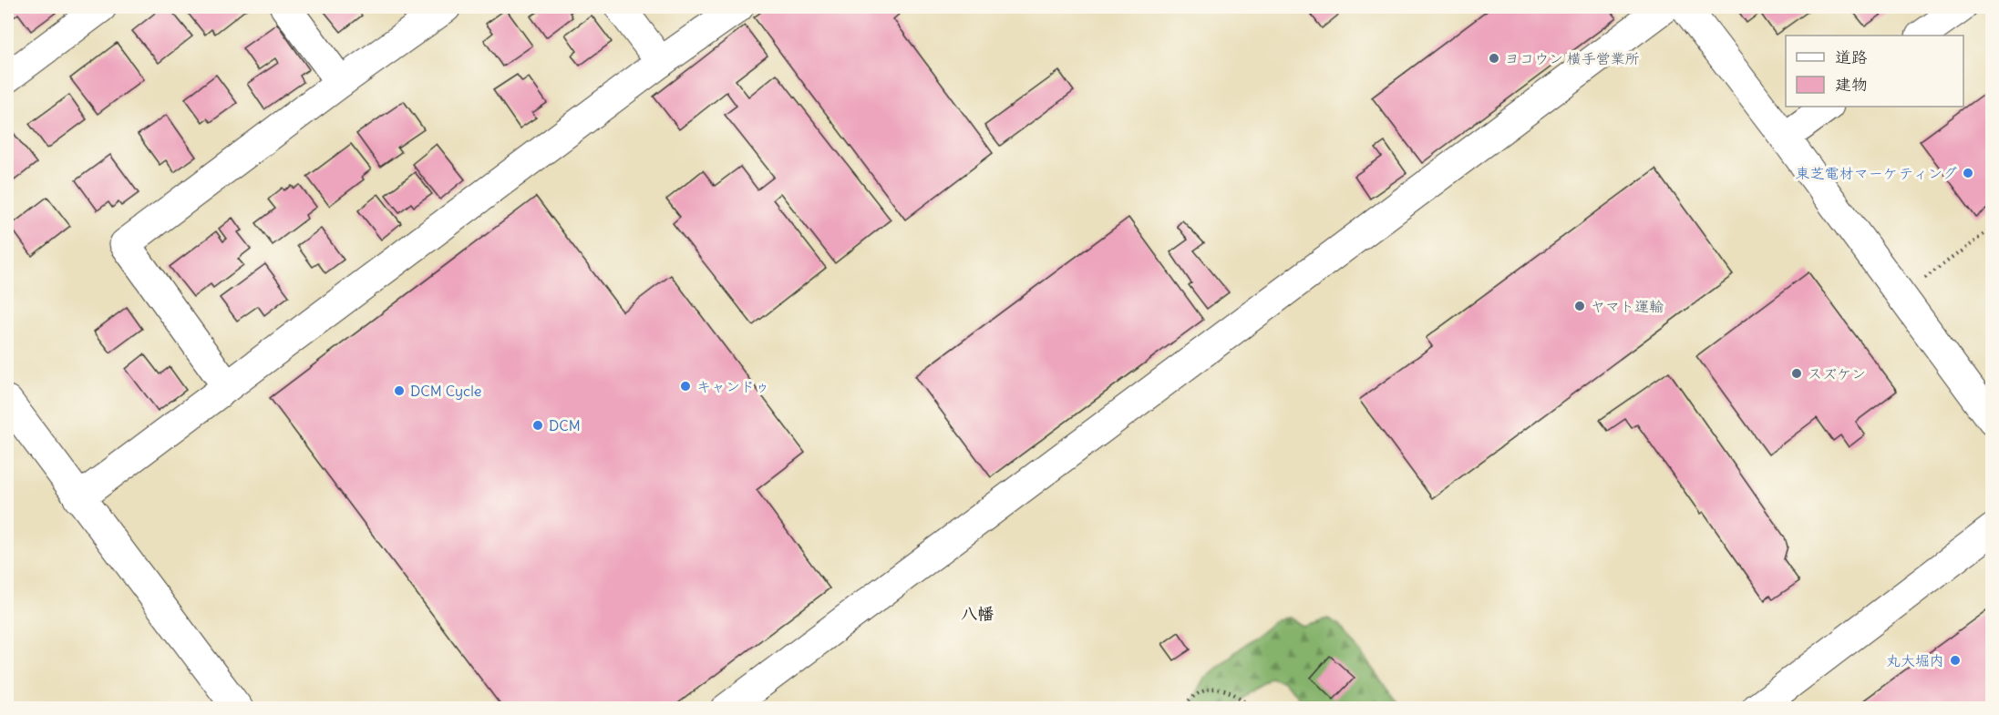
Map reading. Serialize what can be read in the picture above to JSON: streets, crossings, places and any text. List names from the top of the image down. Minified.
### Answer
{"districts":["八幡"],"places":["ヨコウン 横手営業所","東芝電材マーケティング","ヤマト運輸","スズケン","キャンドゥ","DCM Cycle","DCM","丸大堀内"],"legend":["道路","建物"]}
